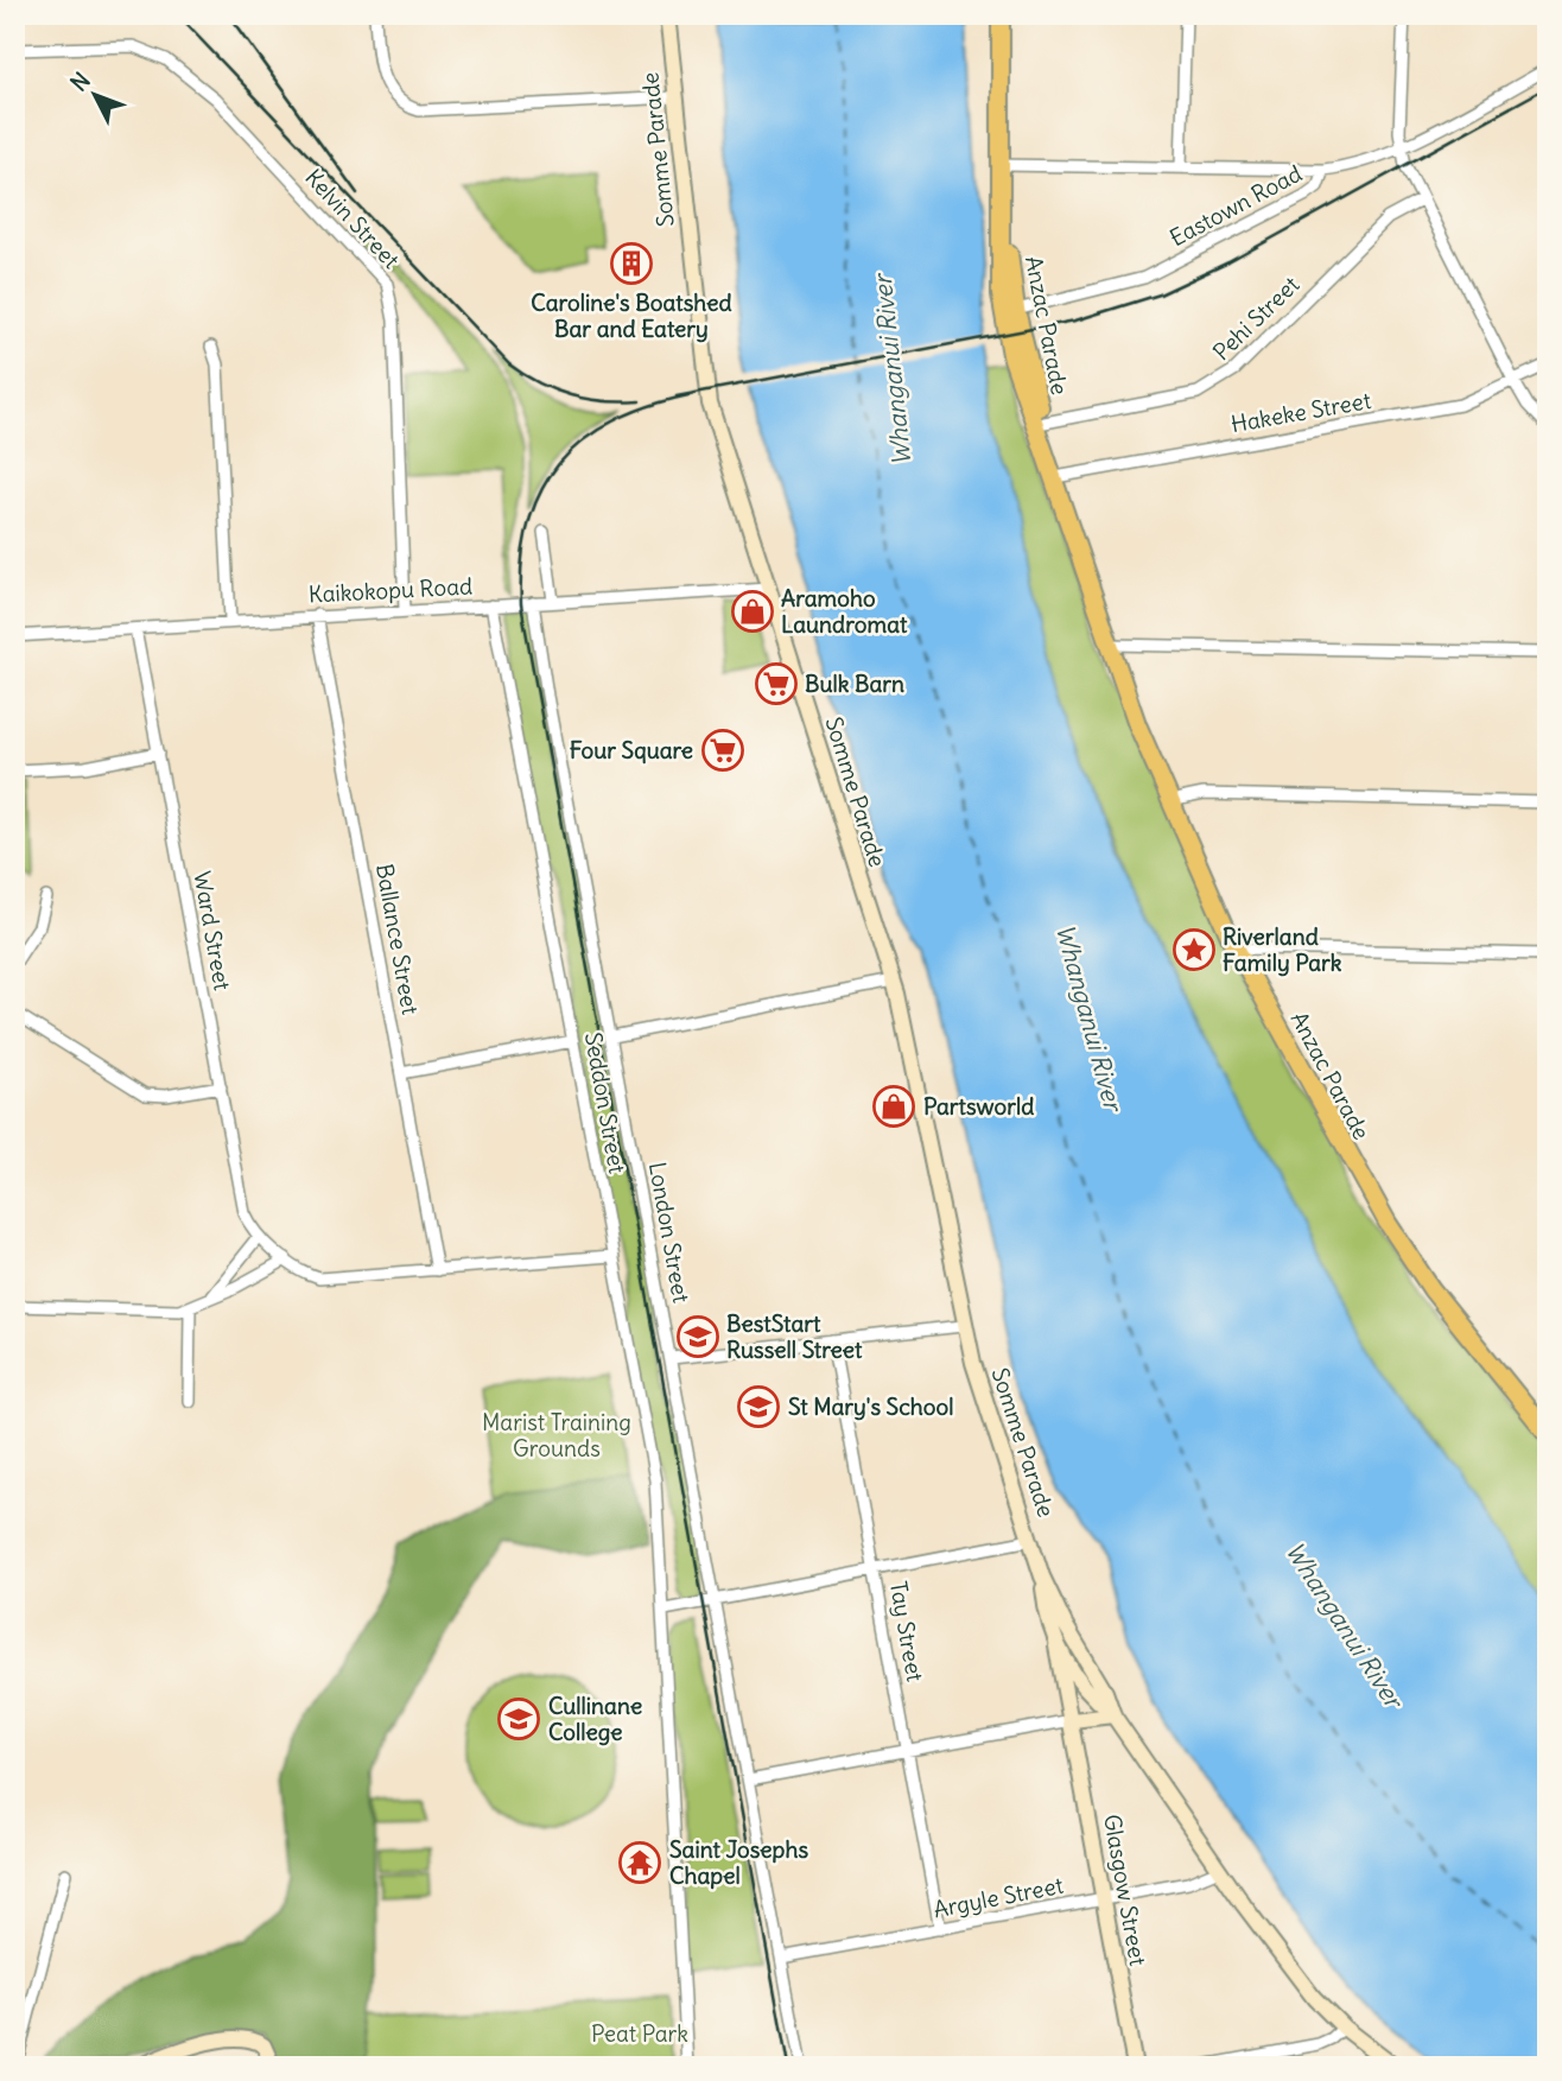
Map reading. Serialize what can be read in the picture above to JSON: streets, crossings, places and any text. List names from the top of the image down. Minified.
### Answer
{"streets":{"main road":["Somme Parade","Anzac Parade","Glasgow Street"],"street":["Eastown Road","Kelvin Street","Pehi Street","Hakeke Street","Kaikokopu Road","Ward Street","Ballance Street","Seddon Street","London Street","Tay Street","Argyle Street"]},"crossings":[["Somme Parade","Kaikokopu Road"],["Somme Parade","Glasgow Street"],["Somme Parade","Argyle Street"],["Eastown Road","Anzac Parade"],["Kelvin Street","Kaikokopu Road"],["Pehi Street","Anzac Parade"],["Anzac Parade","Hakeke Street"],["Kaikokopu Road","Ward Street"],["Kaikokopu Road","Ballance Street"],["Kaikokopu Road","Seddon Street"],["Kaikokopu Road","London Street"],["London Street","Argyle Street"],["Tay Street","Argyle Street"],["Glasgow Street","Argyle Street"]],"water":["Whanganui River"],"parks":["Marist Training Grounds","Peat Park"],"places":{"building":["Caroline's Boatshed Bar and Eatery"],"shop":["Aramoho Laundromat","Partsworld"],"supermarket":["Bulk Barn","Four Square"],"place":["Riverland Family Park"],"school or university":["BestStart Russell Street","St Mary's School","Cullinane College"],"temple":["Saint Josephs Chapel"]},"north":"top left"}
